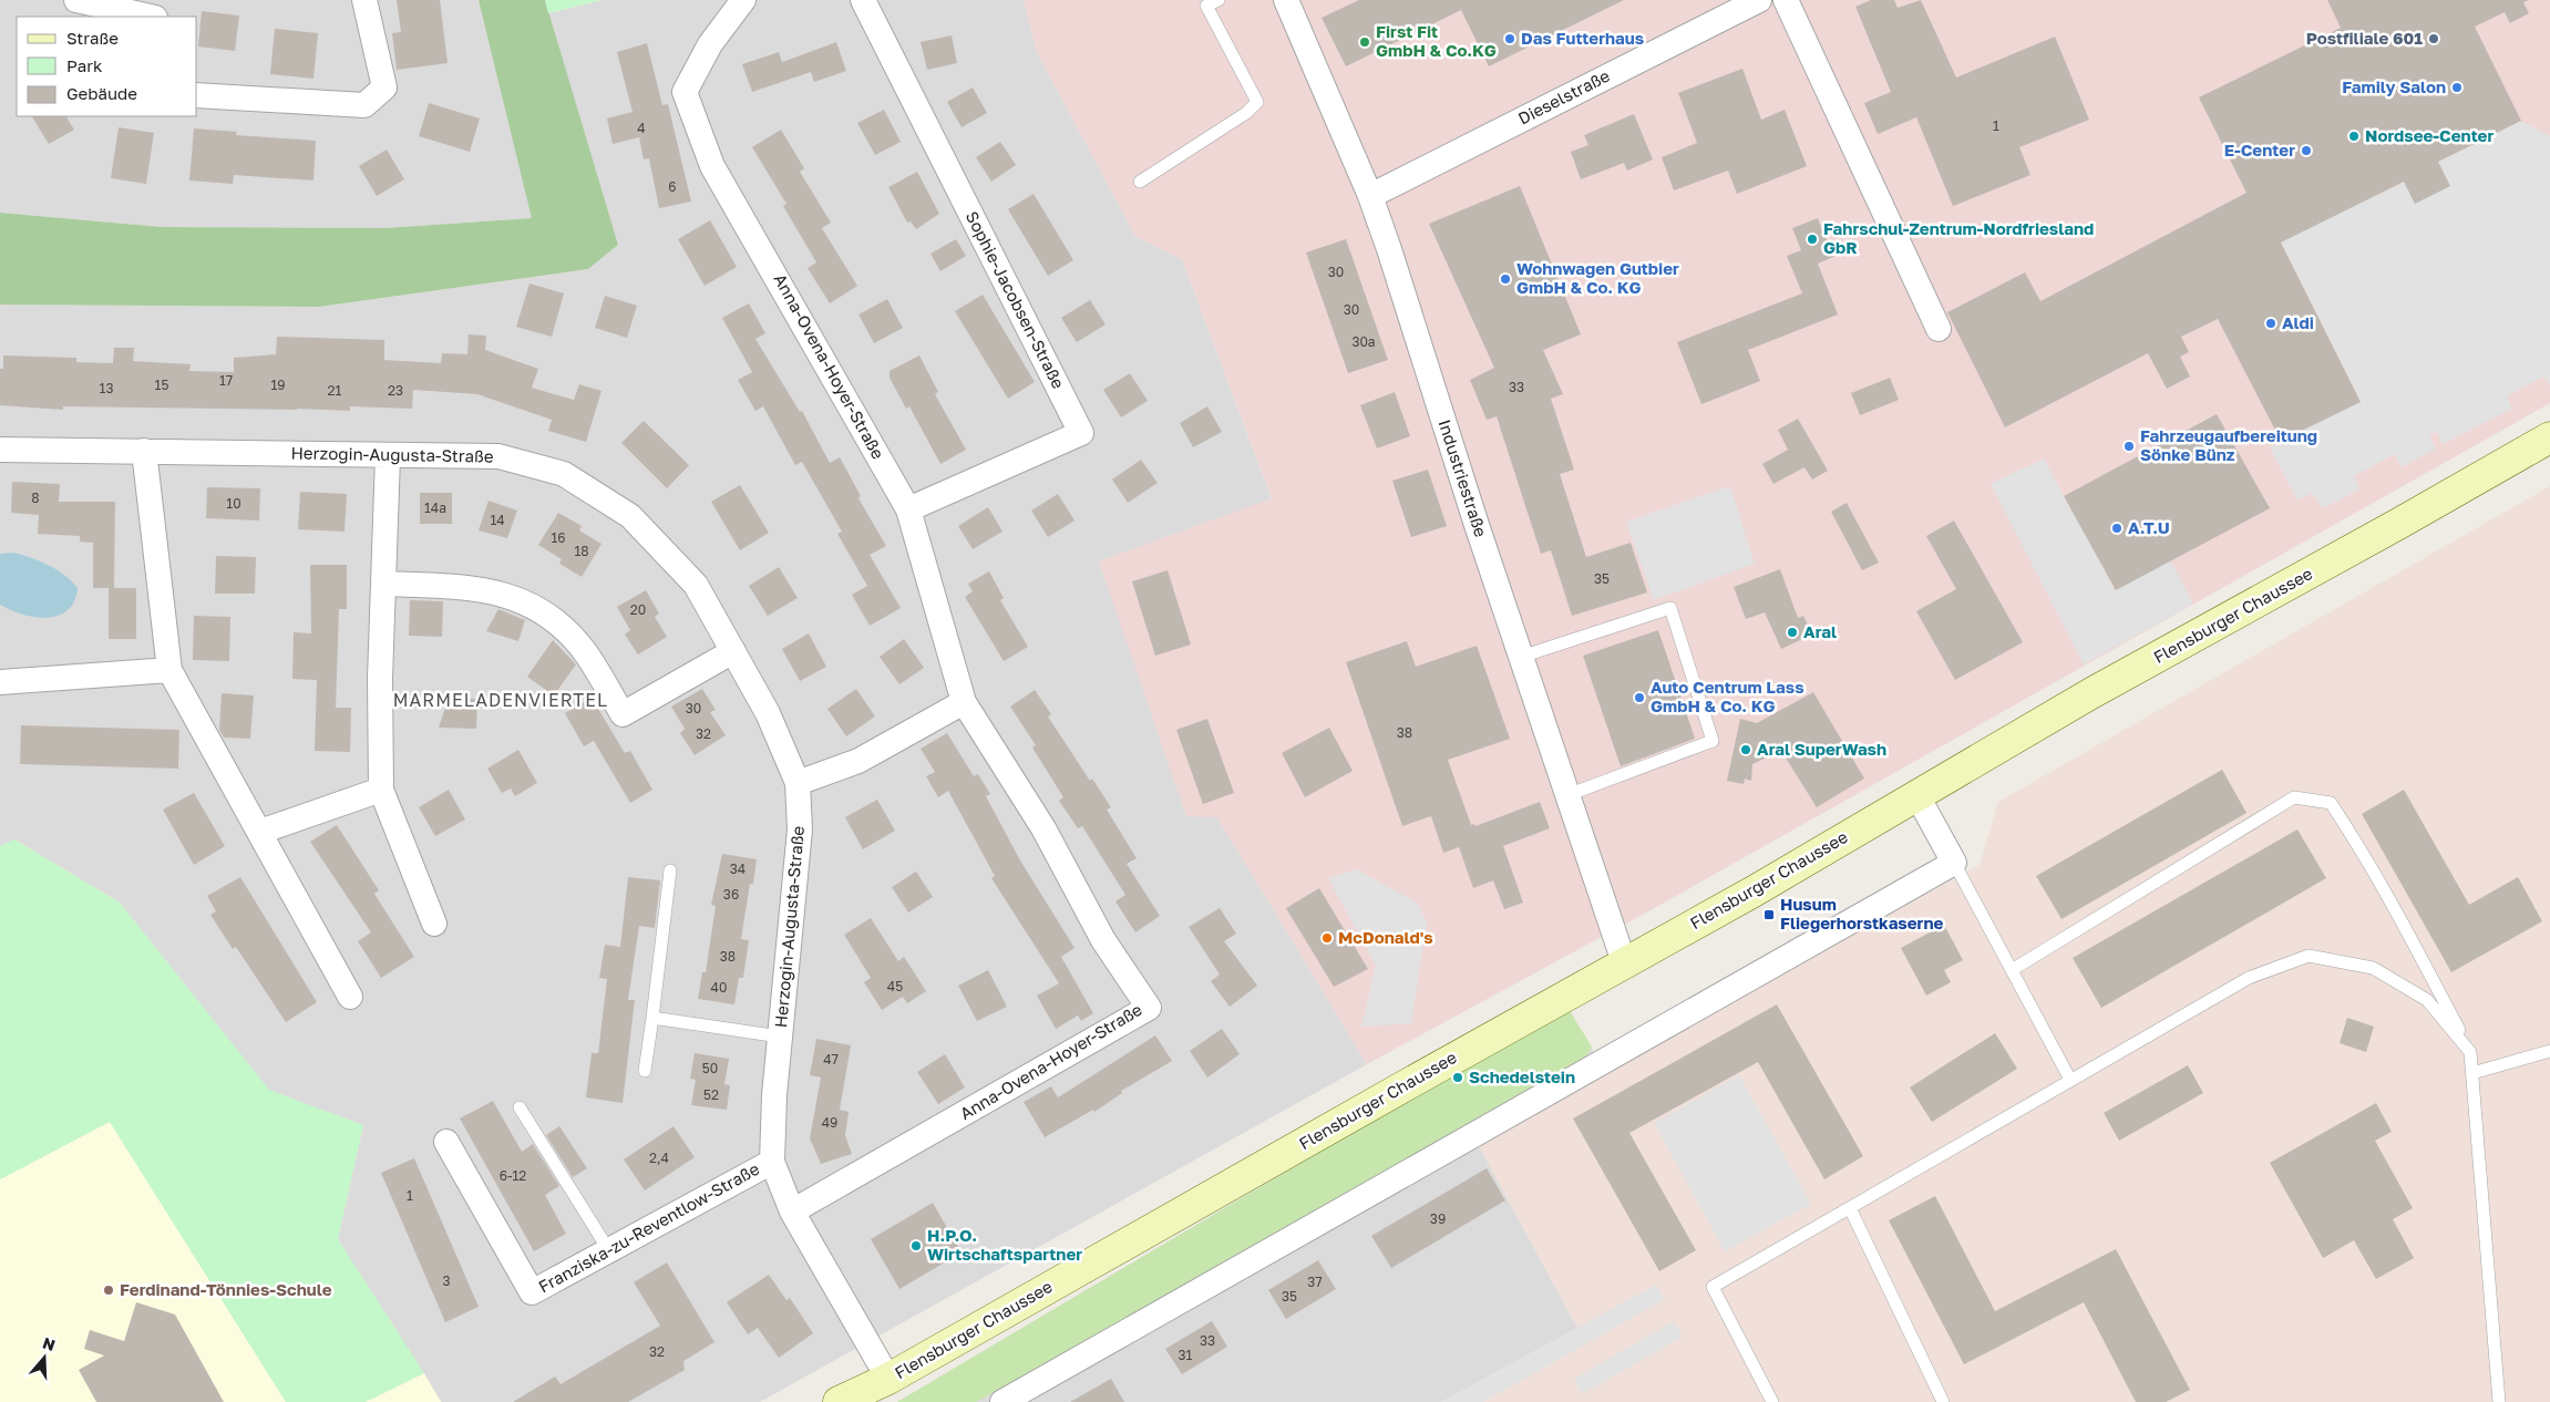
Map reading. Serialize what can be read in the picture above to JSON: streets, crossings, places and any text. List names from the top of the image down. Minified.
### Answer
{"streets":{"main road":["Flensburger Chaussee"],"street":["Dieselstraße","Sophie-Jacobsen-Straße","Anna-Ovena-Hoyer-Straße","Herzogin-Augusta-Straße","Industriestraße","Franziska-zu-Reventlow-Straße"]},"crossings":[["Dieselstraße","Industriestraße"],["Sophie-Jacobsen-Straße","Anna-Ovena-Hoyer-Straße"],["Anna-Ovena-Hoyer-Straße","Herzogin-Augusta-Straße"],["Herzogin-Augusta-Straße","Flensburger Chaussee"],["Herzogin-Augusta-Straße","Franziska-zu-Reventlow-Straße"],["Industriestraße","Flensburger Chaussee"]],"districts":["MARMELADENVIERTEL"],"places":{"other":["Das Futterhaus","Postfiliale 601","First Fit GmbH & Co.KG","Family Salon","Nordsee-Center","E-Center","Fahrschul-Zentrum-Nordfriesland GbR","Wohnwagen Gutbier GmbH & Co. KG","Aldi","Fahrzeugaufbereitung Sönke Bünz","A.T.U","Aral","Auto Centrum Lass GmbH & Co. KG","Aral SuperWash","McDonald's","Schedelstein","H.P.O. Wirtschaftspartner","Ferdinand-Tönnies-Schule"],"transit":["Husum Fliegerhorstkaserne"]},"house_numbers":["1","4","6","30","30","30a","17","15","19","33","13","21","23","8","10","14a","14","16","18","35","20","30","38","32","34","36","38","45","40","47","50","52","49","2,4","6-12","1","39","3","37","35","33","32","31"],"legend":["Straße","Park","Gebäude"],"north":"top"}
